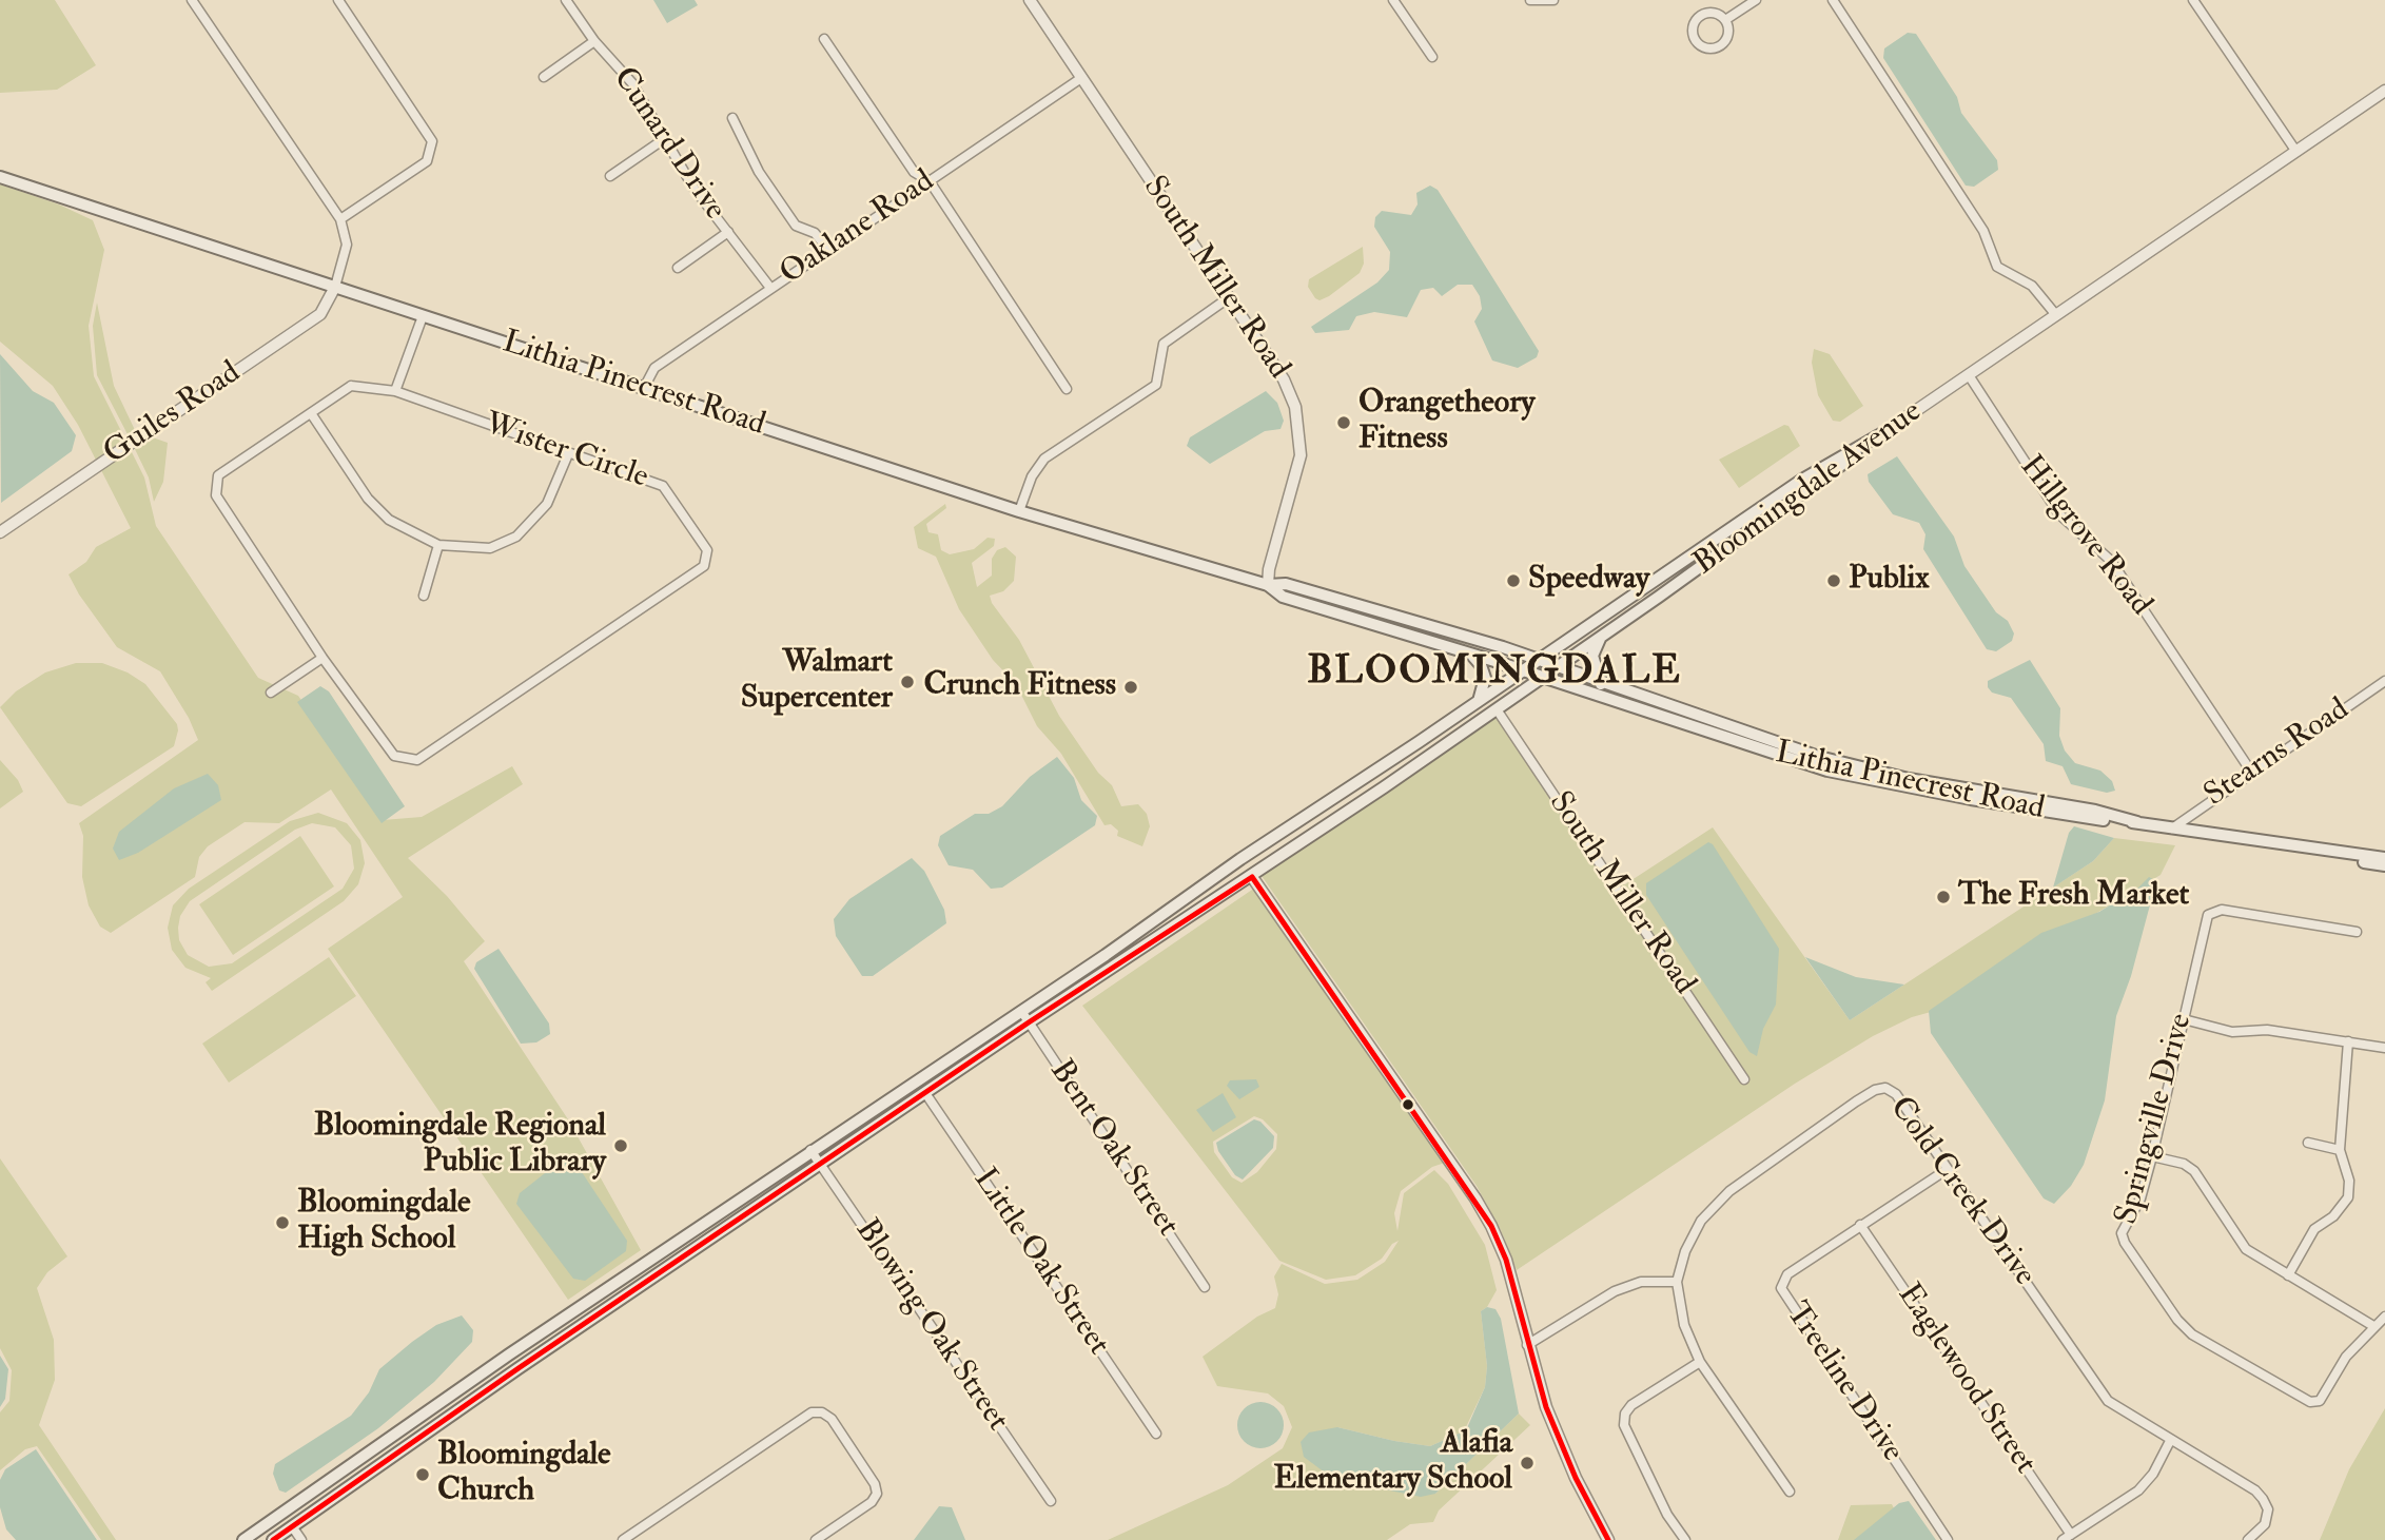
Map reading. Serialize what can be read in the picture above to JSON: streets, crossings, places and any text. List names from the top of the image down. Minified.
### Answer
{"streets":{"main road":["Lithia Pinecrest Road","Bloomingdale Avenue"],"street":["Cunard Drive","Oaklane Road","South Miller Road","Guiles Road","Wister Circle","Hillgrove Road","Stearns Road","Springville Drive","Bent Oak Street","Cold Creek Drive","Little Oak Street","Blowing Oak Street","Eaglewood Street","Treeline Drive"]},"crossings":[["Cunard Drive","Oaklane Road"],["Oaklane Road","South Miller Road"],["Oaklane Road","Lithia Pinecrest Road"],["South Miller Road","Lithia Pinecrest Road"],["South Miller Road","Bloomingdale Avenue"],["Lithia Pinecrest Road","Guiles Road"],["Lithia Pinecrest Road","Bloomingdale Avenue"],["Lithia Pinecrest Road","Stearns Road"],["Bloomingdale Avenue","Hillgrove Road"],["Bloomingdale Avenue","Bent Oak Street"],["Bloomingdale Avenue","Little Oak Street"],["Bloomingdale Avenue","Blowing Oak Street"],["Hillgrove Road","Stearns Road"],["Cold Creek Drive","Treeline Drive"],["Eaglewood Street","Treeline Drive"]],"districts":["BLOOMINGDALE"],"places":["Orangetheory Fitness","Speedway","Publix","Walmart Supercenter","Crunch Fitness","The Fresh Market","Bloomingdale Regional Public Library","Bloomingdale High School","Alafia Elementary School","Bloomingdale Church"]}
